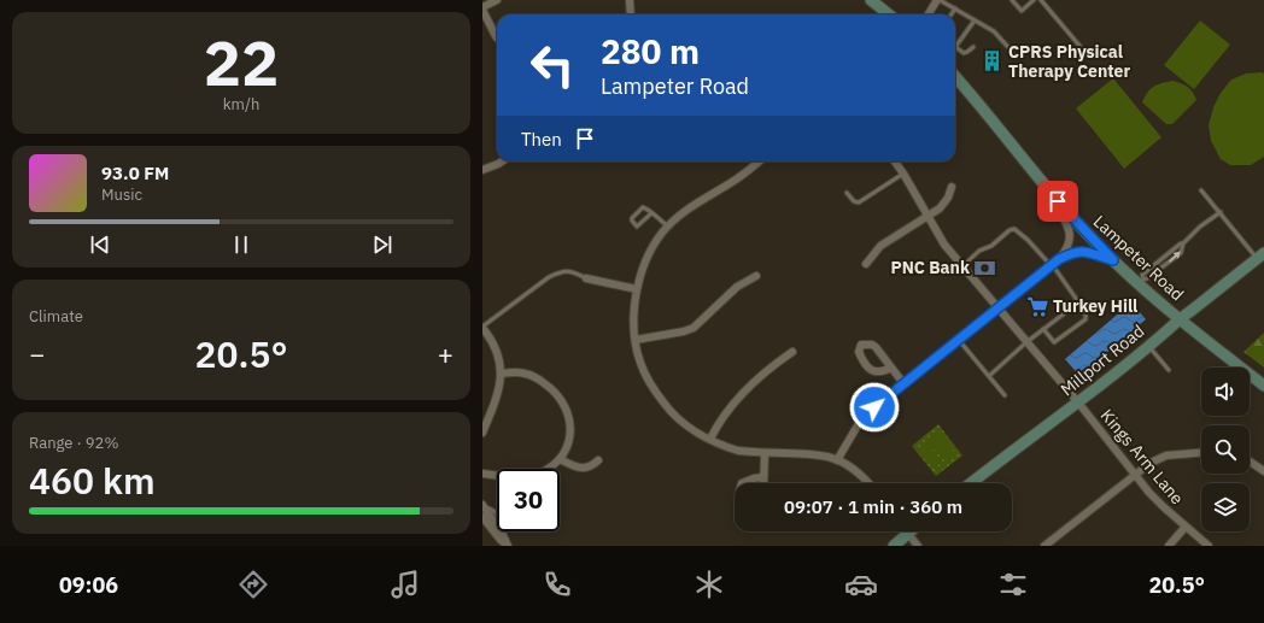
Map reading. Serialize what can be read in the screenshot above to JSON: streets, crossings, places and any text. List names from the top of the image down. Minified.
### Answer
{"streets":{"main road":["Lampeter Road","Millport Road"],"street":["Kings Arm Lane"]},"crossings":[["Lampeter Road","Millport Road"],["Millport Road","Kings Arm Lane"]],"places":{"building":["CPRS Physical Therapy Center"],"bank":["PNC Bank"],"supermarket":["Turkey Hill"]},"page":{"tile":[["22","km/h"],"Climate",["Range · 92%","460 km"]],"turn":["280 m","Lampeter Road"],"then":"Then","song":["93.0 FM","Music"],"heat":["−","20.5°","+"],"limit":"30","trip":"09:07 · 1 min · 360 m","tabs":["09:06","20.5°"]}}
